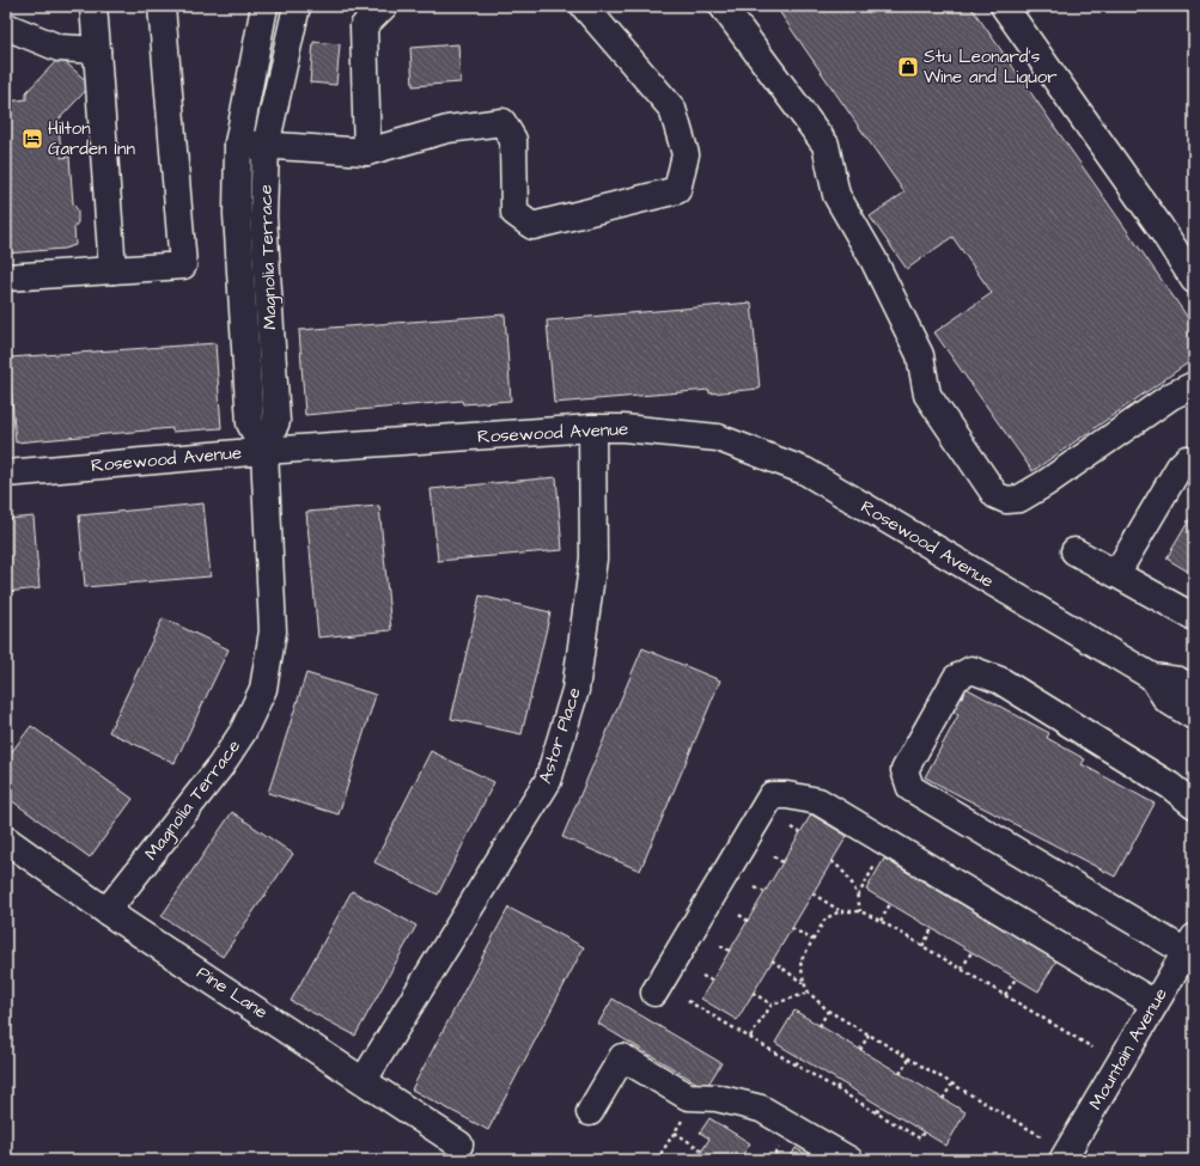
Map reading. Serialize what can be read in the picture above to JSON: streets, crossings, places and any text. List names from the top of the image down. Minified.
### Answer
{"streets":{"street":["Magnolia Terrace","Rosewood Avenue","Astor Place","Pine Lane","Mountain Avenue"]},"crossings":[["Magnolia Terrace","Rosewood Avenue"],["Magnolia Terrace","Pine Lane"],["Rosewood Avenue","Astor Place"],["Astor Place","Pine Lane"]],"places":{"shop":["Stu Leonard's Wine and Liquor"],"hotel":["Hilton Garden Inn"]}}
